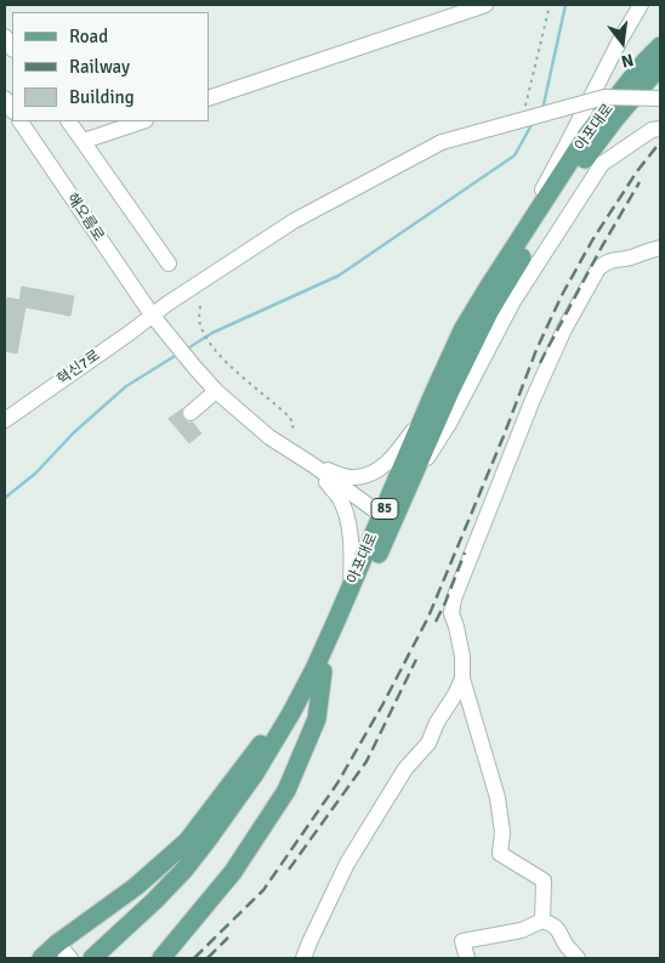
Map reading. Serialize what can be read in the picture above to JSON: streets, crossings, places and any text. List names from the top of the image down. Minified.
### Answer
{"streets":{"main road":["아포대로","85"],"street":["해오름로","혁신7로"]},"crossings":[["해오름로","혁신7로"]],"legend":["Road","Railway","Building"],"north":"bottom"}
